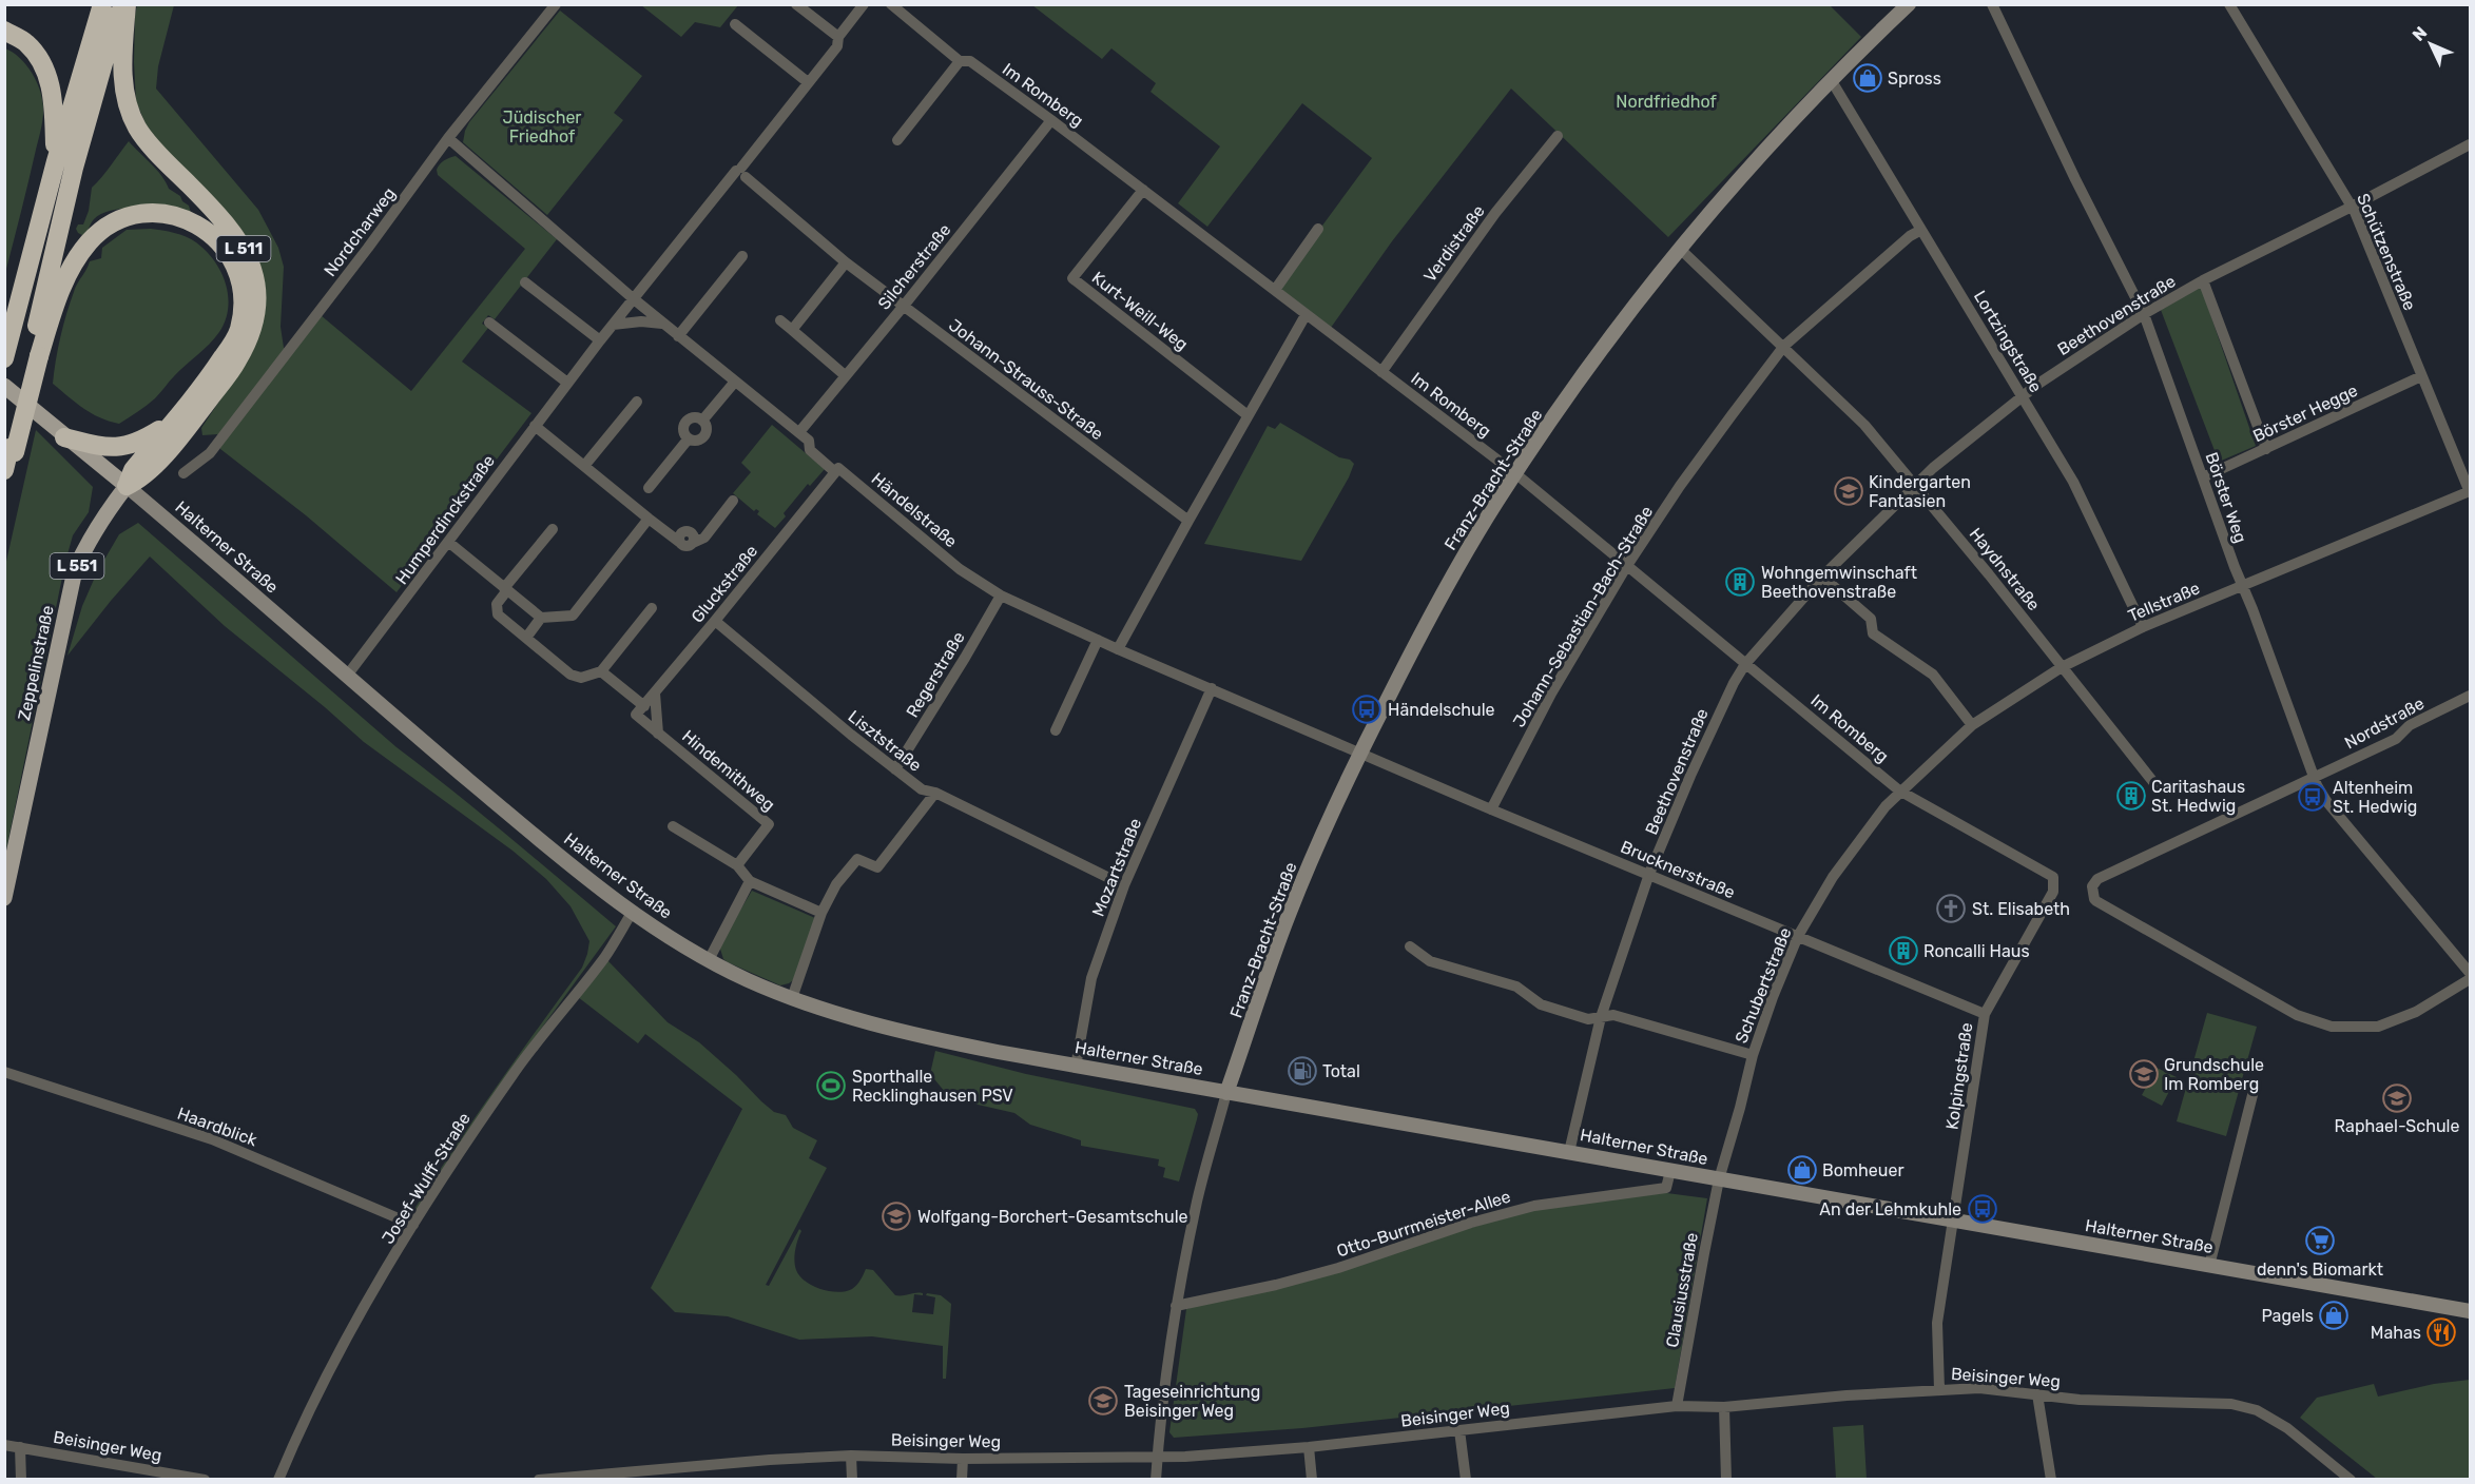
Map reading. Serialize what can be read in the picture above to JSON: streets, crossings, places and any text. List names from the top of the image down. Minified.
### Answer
{"streets":{"highway":["L 511"],"main road":["Franz-Bracht-Straße","Halterner Straße","L 551","Zeppelinstraße"],"street":["Im Romberg","Nordcharweg","Verdistraße","Schützenstraße","Silcherstraße","Kurt-Weill-Weg","Beethovenstraße","Lortzingstraße","Johann-Strauss-Straße","Börster Hegge","Börster Weg","Händelstraße","Humperdinckstraße","Haydnstraße","Gluckstraße","Tellstraße","Johann-Sebastian-Bach-Straße","Regerstraße","Nordstraße","Lisztstraße","Hindemithweg","Mozartstraße","Brucknerstraße","Schubertstraße","Kolpingstraße","Haardblick","Josef-Wulff-Straße","Otto-Burrmeister-Allee","Clausiusstraße","Beisinger Weg"]},"crossings":[["Im Romberg","Verdistraße"],["Im Romberg","Silcherstraße"],["Im Romberg","Kurt-Weill-Weg"],["Im Romberg","Beethovenstraße"],["Im Romberg","Franz-Bracht-Straße"],["Im Romberg","Tellstraße"],["Im Romberg","Johann-Sebastian-Bach-Straße"],["Im Romberg","Schubertstraße"],["Im Romberg","Kolpingstraße"],["Nordcharweg","Händelstraße"],["L 511","Halterner Straße"],["L 511","Zeppelinstraße"],["Schützenstraße","Beethovenstraße"],["Schützenstraße","Börster Hegge"],["Schützenstraße","Tellstraße"],["Silcherstraße","Johann-Strauss-Straße"],["Silcherstraße","Händelstraße"],["Beethovenstraße","Lortzingstraße"],["Beethovenstraße","Börster Weg"],["Beethovenstraße","Halterner Straße"],["Beethovenstraße","Haydnstraße"],["Beethovenstraße","Brucknerstraße"],["Lortzingstraße","Franz-Bracht-Straße"],["Lortzingstraße","Tellstraße"],["Lortzingstraße","Johann-Sebastian-Bach-Straße"],["Johann-Strauss-Straße","Humperdinckstraße"],["Börster Hegge","Börster Weg"],["Franz-Bracht-Straße","Händelstraße"],["Franz-Bracht-Straße","Halterner Straße"],["Franz-Bracht-Straße","Haydnstraße"],["Franz-Bracht-Straße","Brucknerstraße"],["Börster Weg","Tellstraße"],["Börster Weg","Nordstraße"],["Händelstraße","Humperdinckstraße"],["Händelstraße","Gluckstraße"],["Händelstraße","Regerstraße"],["Händelstraße","Mozartstraße"],["Händelstraße","Brucknerstraße"],["Humperdinckstraße","Halterner Straße"],["Halterner Straße","Zeppelinstraße"],["Halterner Straße","Mozartstraße"],["Halterner Straße","Schubertstraße"],["Halterner Straße","Kolpingstraße"],["Halterner Straße","Josef-Wulff-Straße"],["Halterner Straße","Otto-Burrmeister-Allee"],["Halterner Straße","Clausiusstraße"],["Haydnstraße","Tellstraße"],["Haydnstraße","Johann-Sebastian-Bach-Straße"],["Gluckstraße","Lisztstraße"],["Gluckstraße","Hindemithweg"],["Tellstraße","Schubertstraße"],["Johann-Sebastian-Bach-Straße","Brucknerstraße"],["Regerstraße","Lisztstraße"],["Lisztstraße","Mozartstraße"],["Brucknerstraße","Schubertstraße"],["Brucknerstraße","Kolpingstraße"],["Schubertstraße","Clausiusstraße"],["Haardblick","Josef-Wulff-Straße"],["Clausiusstraße","Beisinger Weg"]],"parks":["Nordfriedhof","Jüdischer Friedhof"],"places":{"shop":["Spross","Bomheuer","Pagels"],"school or university":["Kindergarten Fantasien","Grundschule Im Romberg","Raphael-Schule","Wolfgang-Borchert-Gesamtschule","Tageseinrichtung Beisinger Weg"],"building":["Wohngemwinschaft Beethovenstraße","Caritashaus St. Hedwig","Roncalli Haus"],"bus stop":["Händelschule","Altenheim St. Hedwig","An der Lehmkuhle"],"church":["St. Elisabeth"],"fuel station":["Total"],"sports":["Sporthalle Recklinghausen PSV"],"supermarket":["denn's Biomarkt"],"restaurant":["Mahas"]},"north":"top left"}
